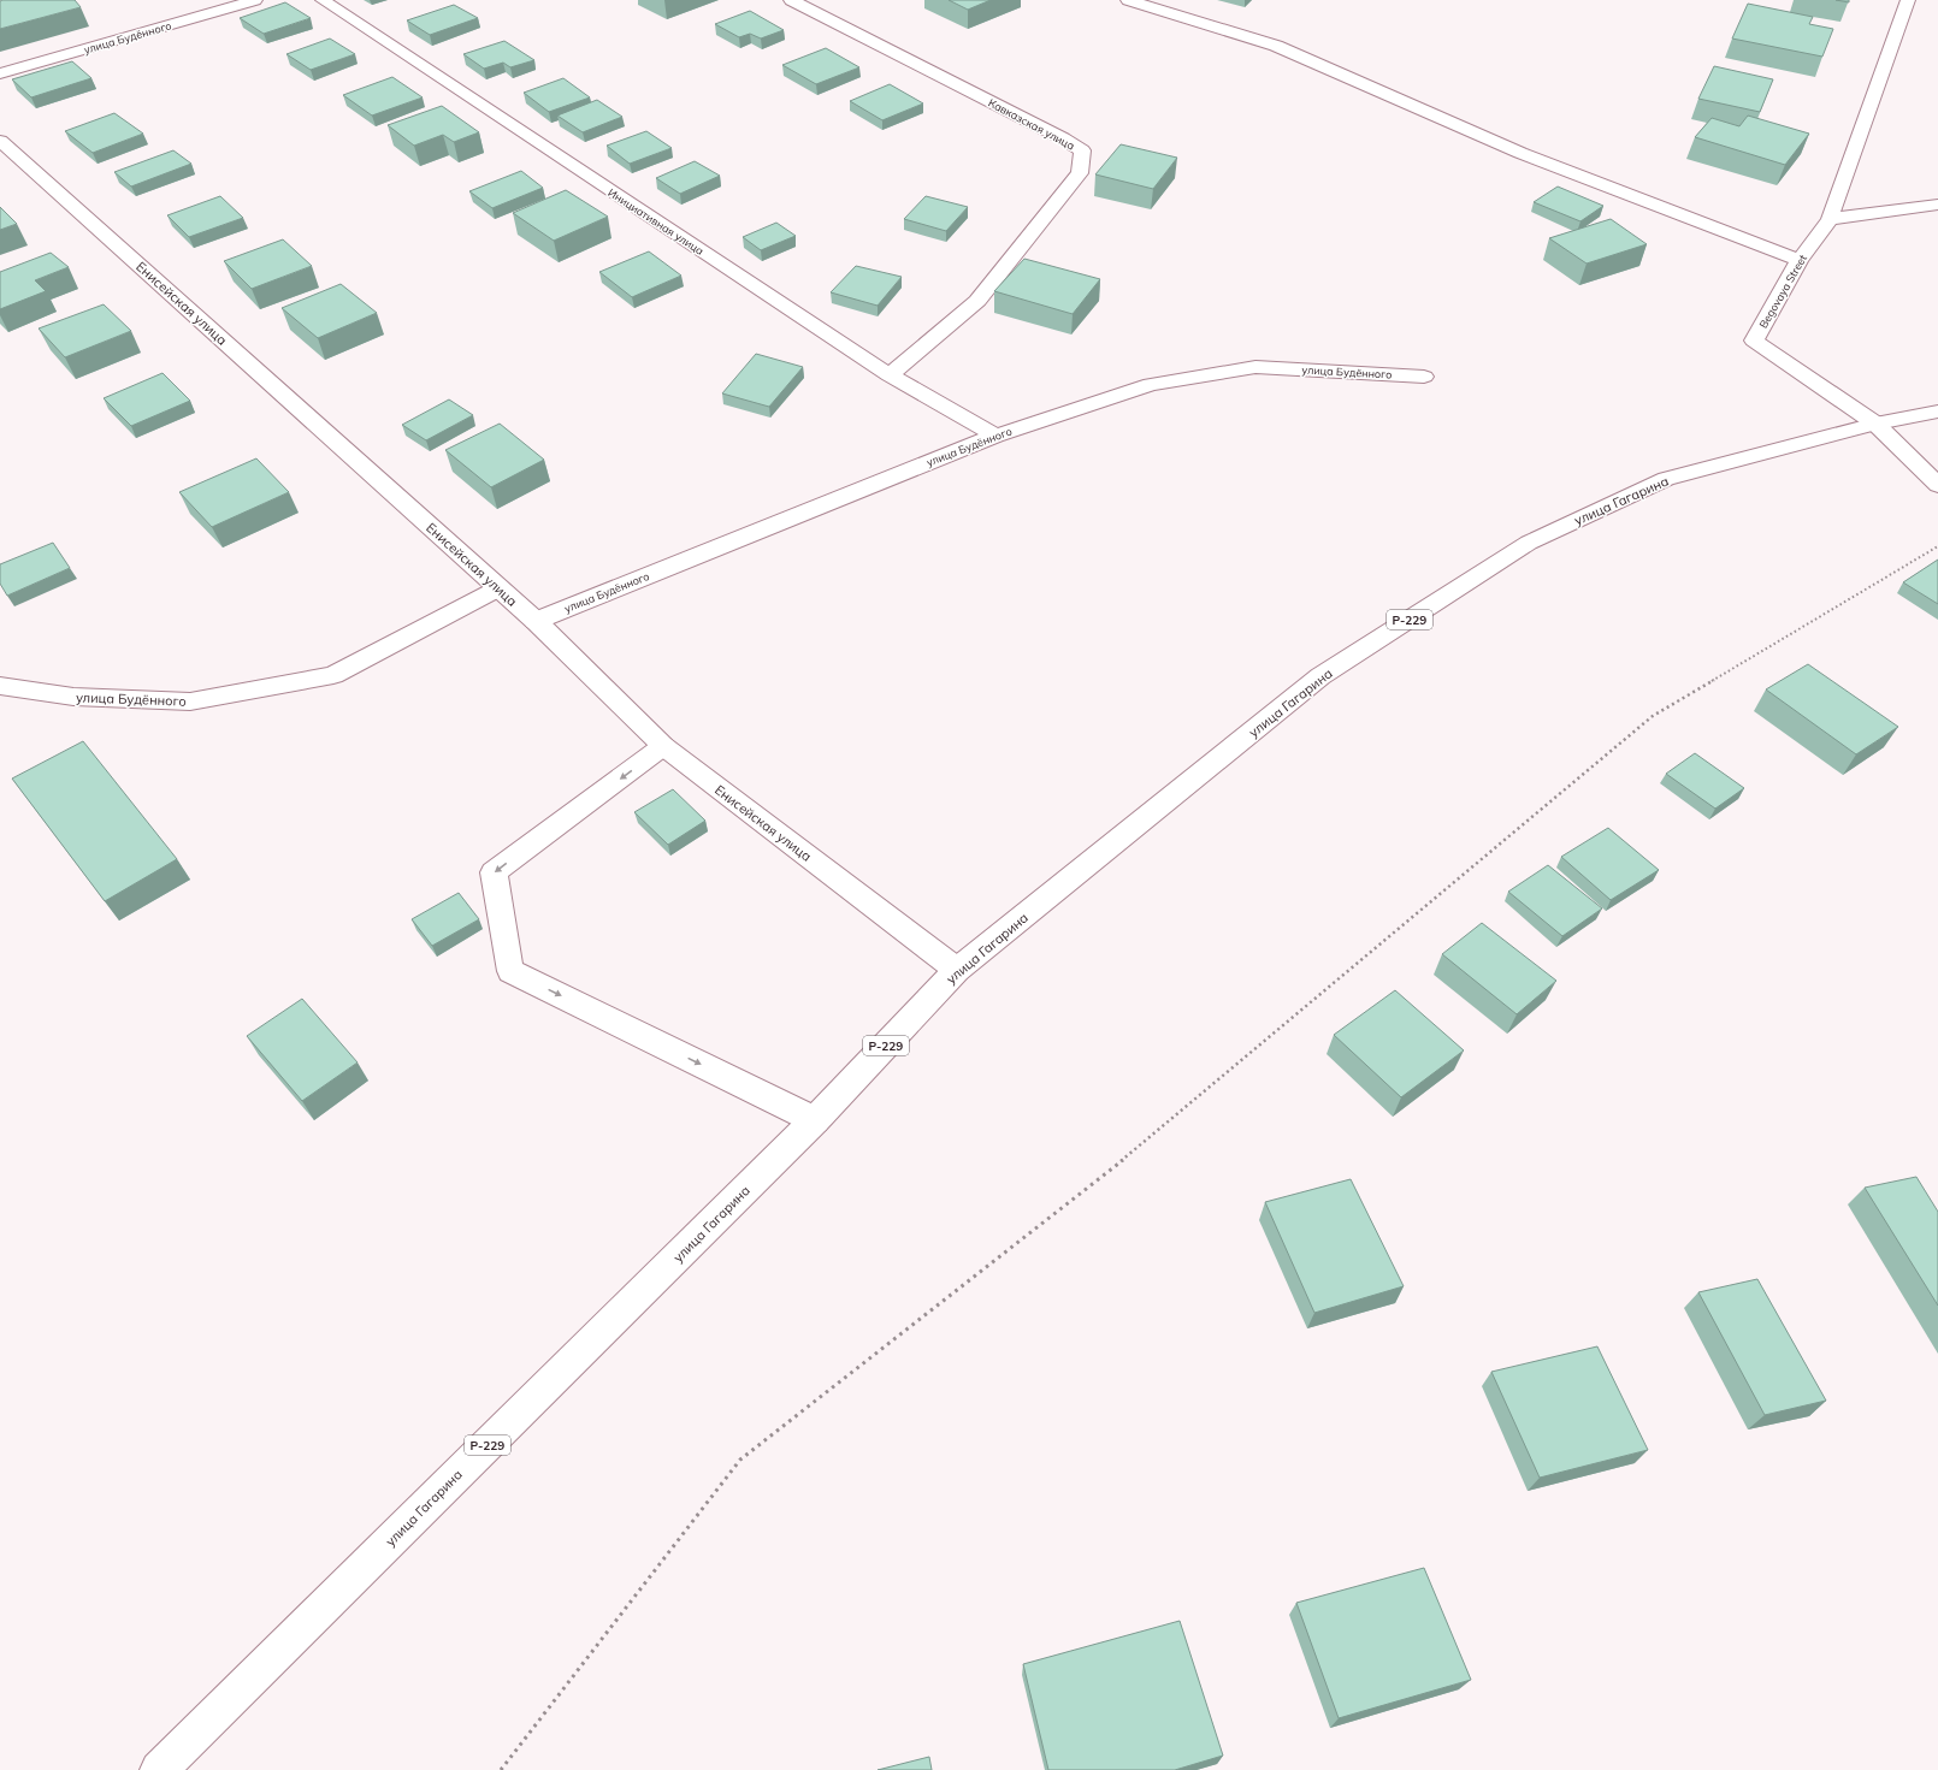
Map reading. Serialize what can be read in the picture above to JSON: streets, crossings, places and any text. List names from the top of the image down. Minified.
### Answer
{"streets":{"street":["улица Будённого","Кавказская улица","Инициативная улица","Begovaya Street","Енисейская улица","улица Гагарина","Р-229"]},"crossings":[["улица Будённого","Инициативная улица"],["улица Будённого","Енисейская улица"],["Кавказская улица","Инициативная улица"],["Begovaya Street","улица Гагарина"],["Енисейская улица","улица Гагарина"]]}
